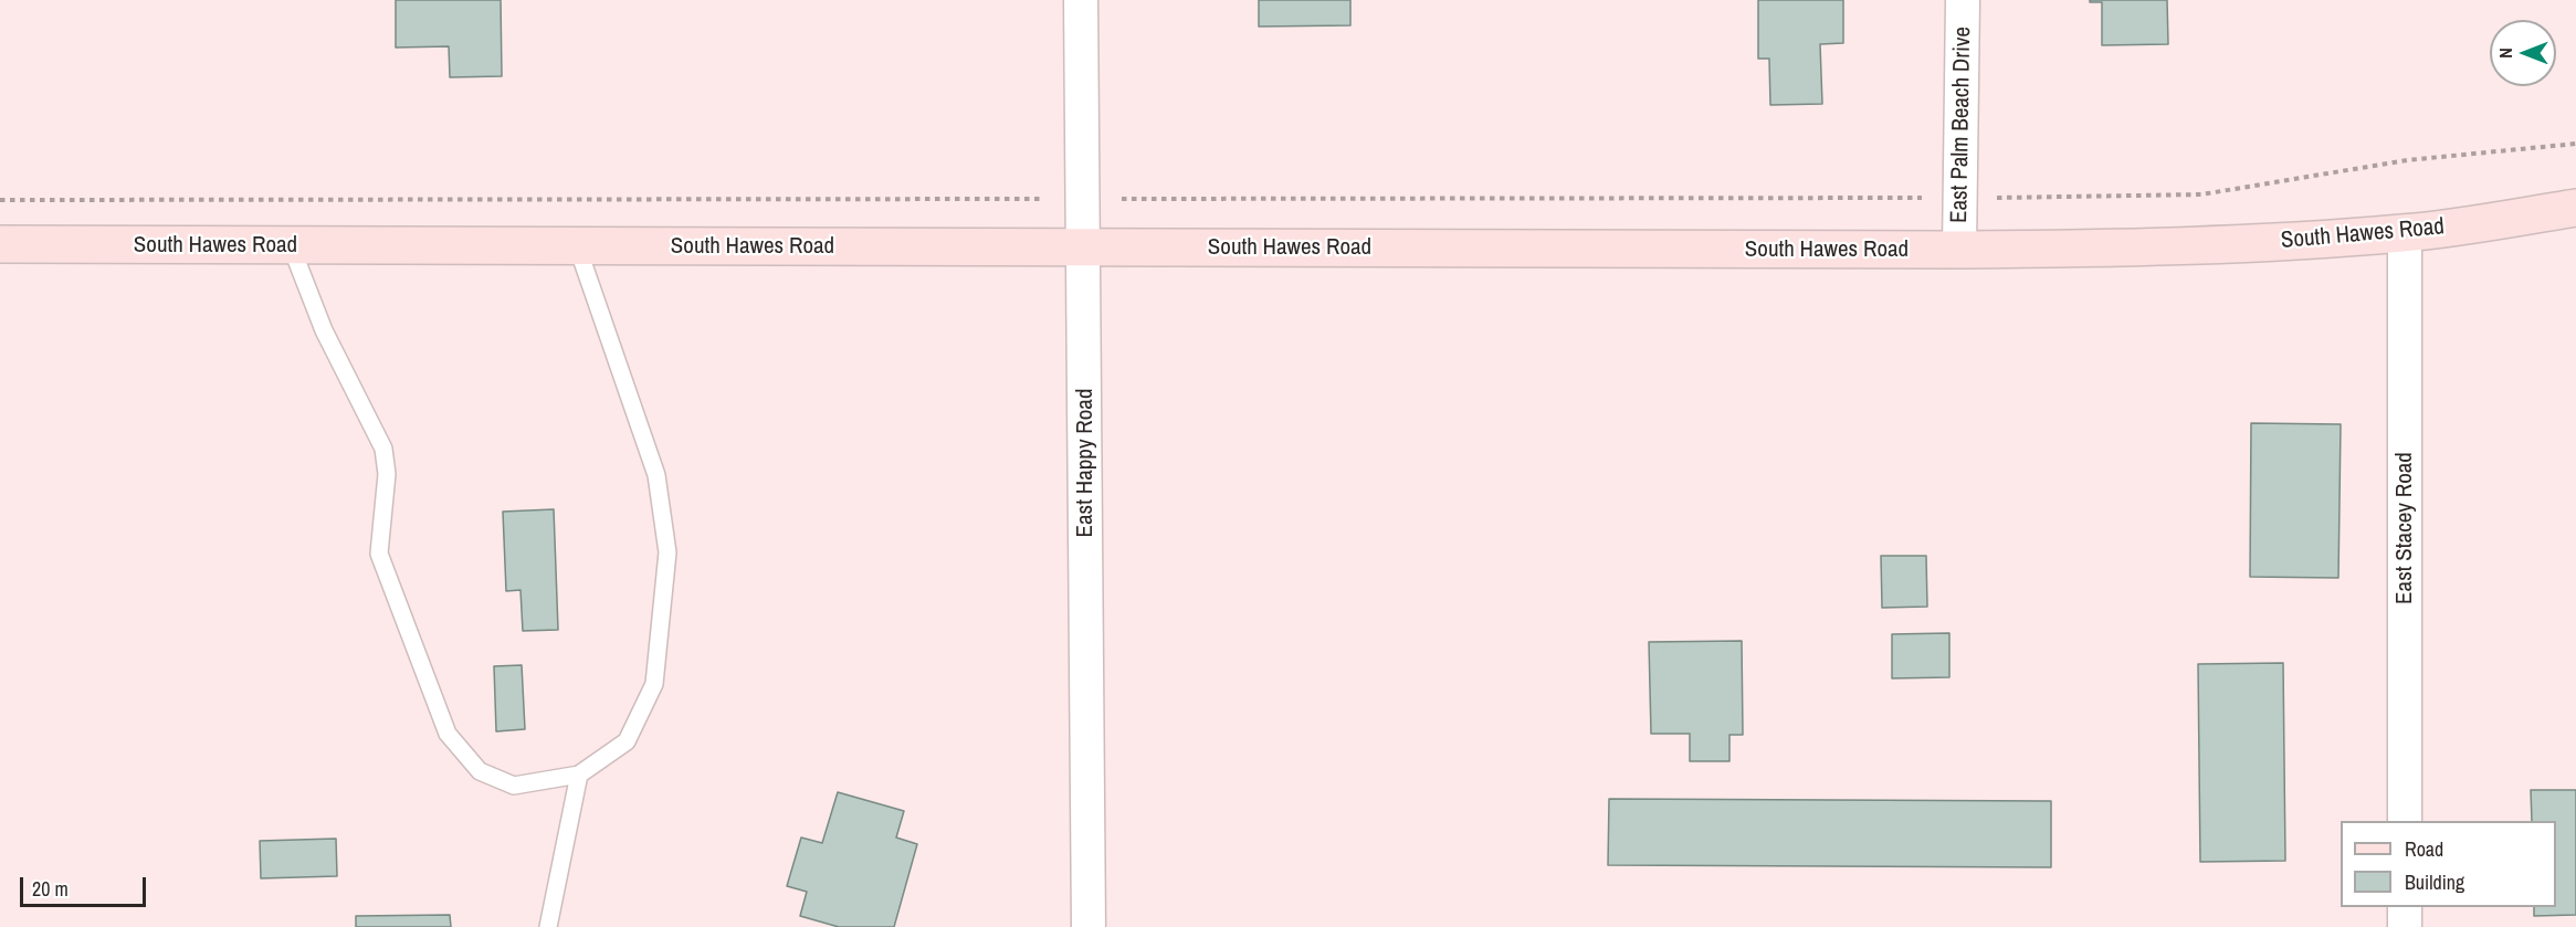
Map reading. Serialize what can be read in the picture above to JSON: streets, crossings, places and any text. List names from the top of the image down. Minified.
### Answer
{"streets":{"main road":["South Hawes Road"],"street":["East Palm Beach Drive","East Happy Road","East Stacey Road"]},"crossings":[["East Palm Beach Drive","South Hawes Road"],["South Hawes Road","East Happy Road"],["South Hawes Road","East Stacey Road"]],"legend":["Road","Building"],"scale_bar":"20 m","north":"left"}
